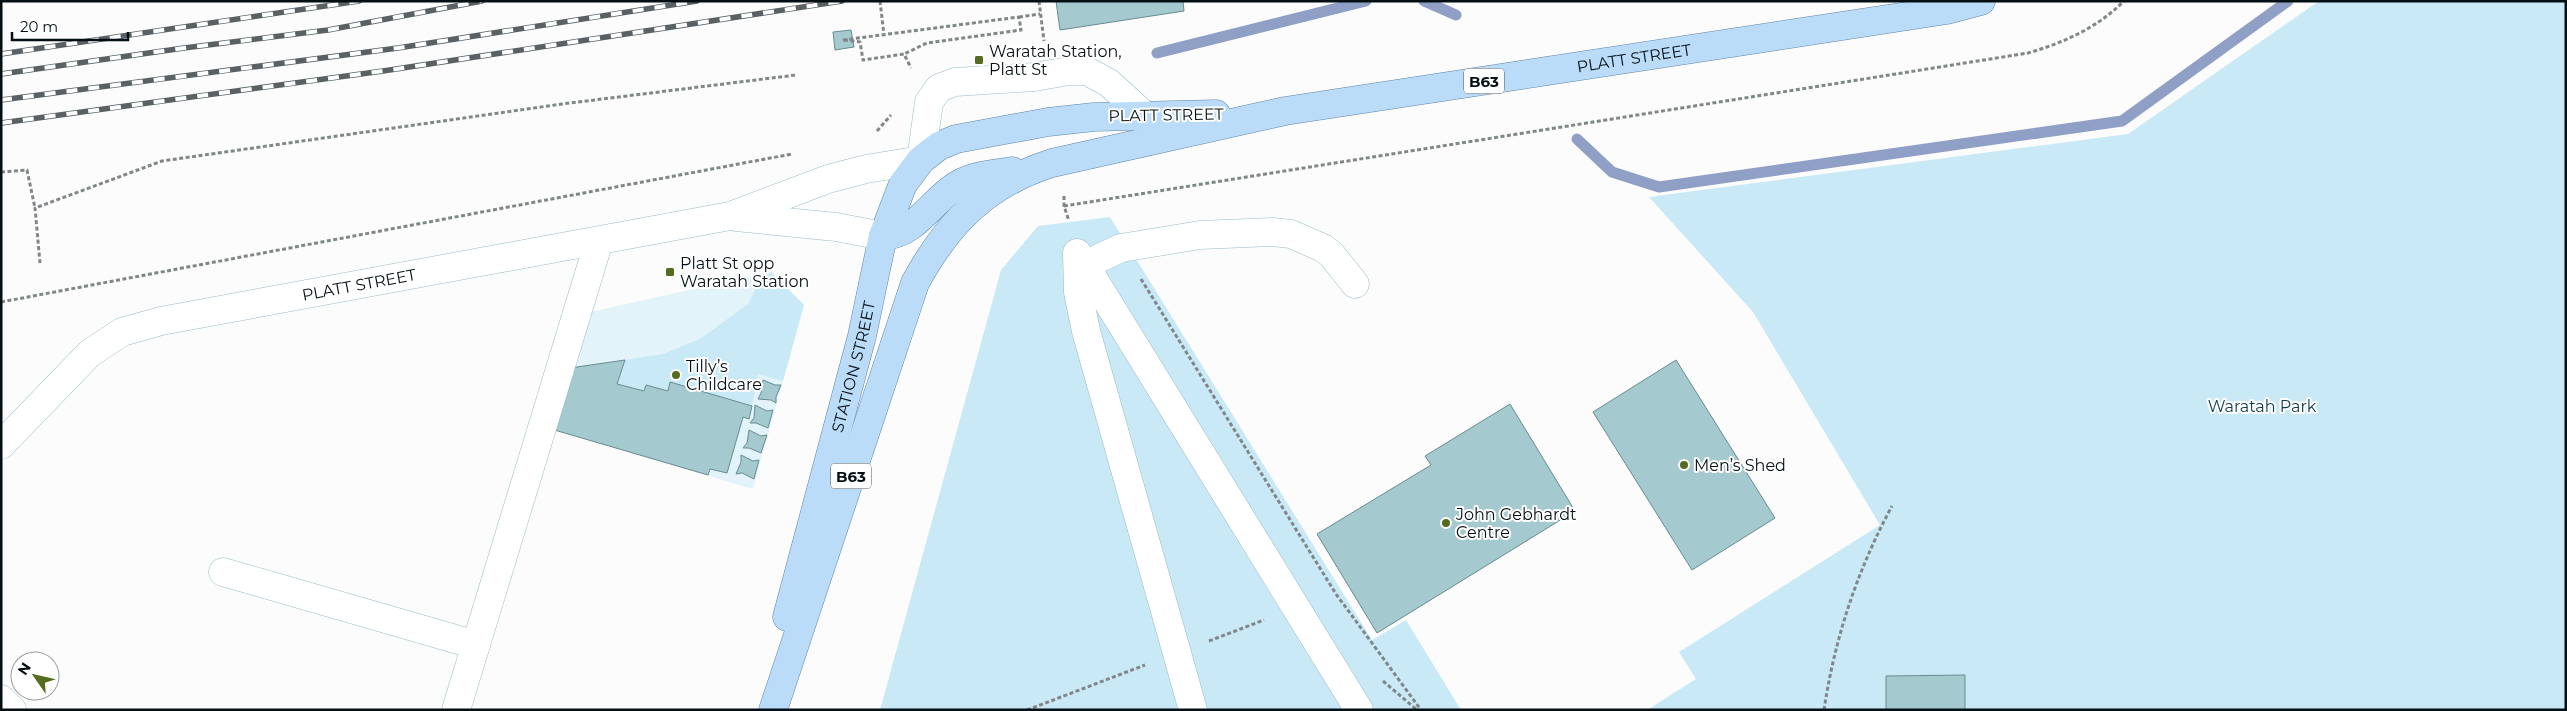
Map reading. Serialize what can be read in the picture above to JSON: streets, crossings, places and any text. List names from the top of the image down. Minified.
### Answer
{"streets":{"main road":["PLATT STREET","B63","STATION STREET"]},"crossings":[["PLATT STREET","STATION STREET"]],"parks":["Waratah Park"],"places":{"transit":["Waratah Station, Platt St","Platt St opp Waratah Station"],"other":["Tilly’s Childcare","Men’s Shed","John Gebhardt Centre"]},"scale_bar":"20 m","north":"top left"}
